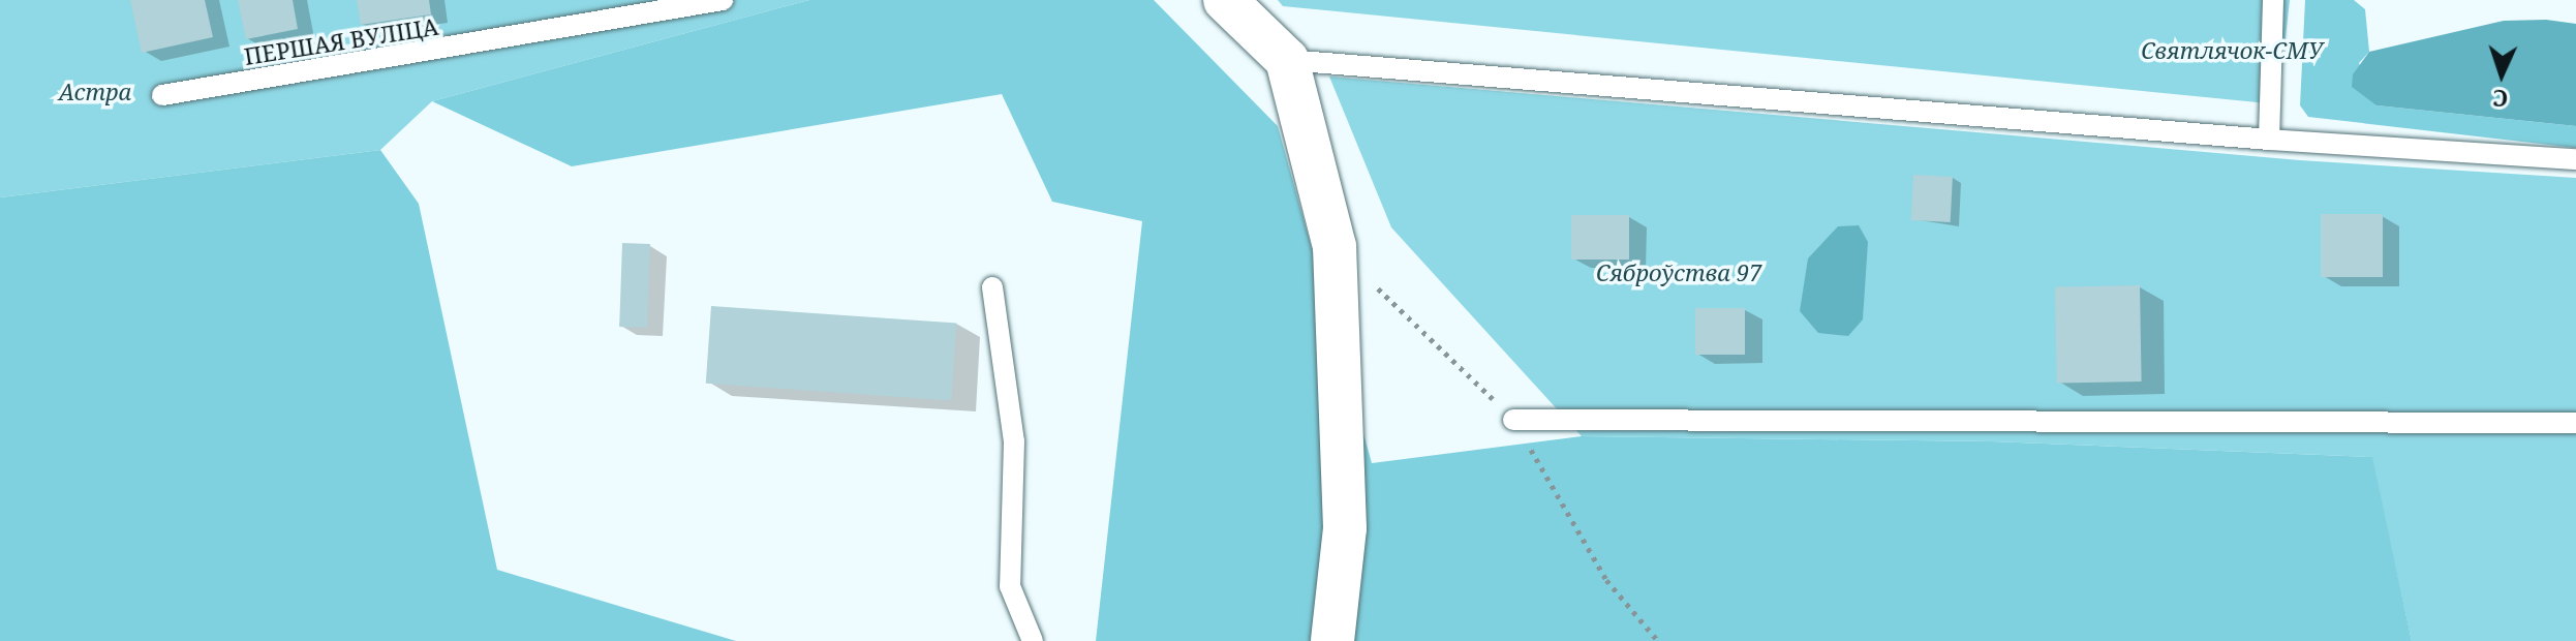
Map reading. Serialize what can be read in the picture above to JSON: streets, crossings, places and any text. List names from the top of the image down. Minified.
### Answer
{"streets":{"lane":["ПЕРШАЯ ВУЛІЦА"]},"parks":["Святлячок-СМУ","Астра","Сяброўства 97"],"north":"bottom"}
